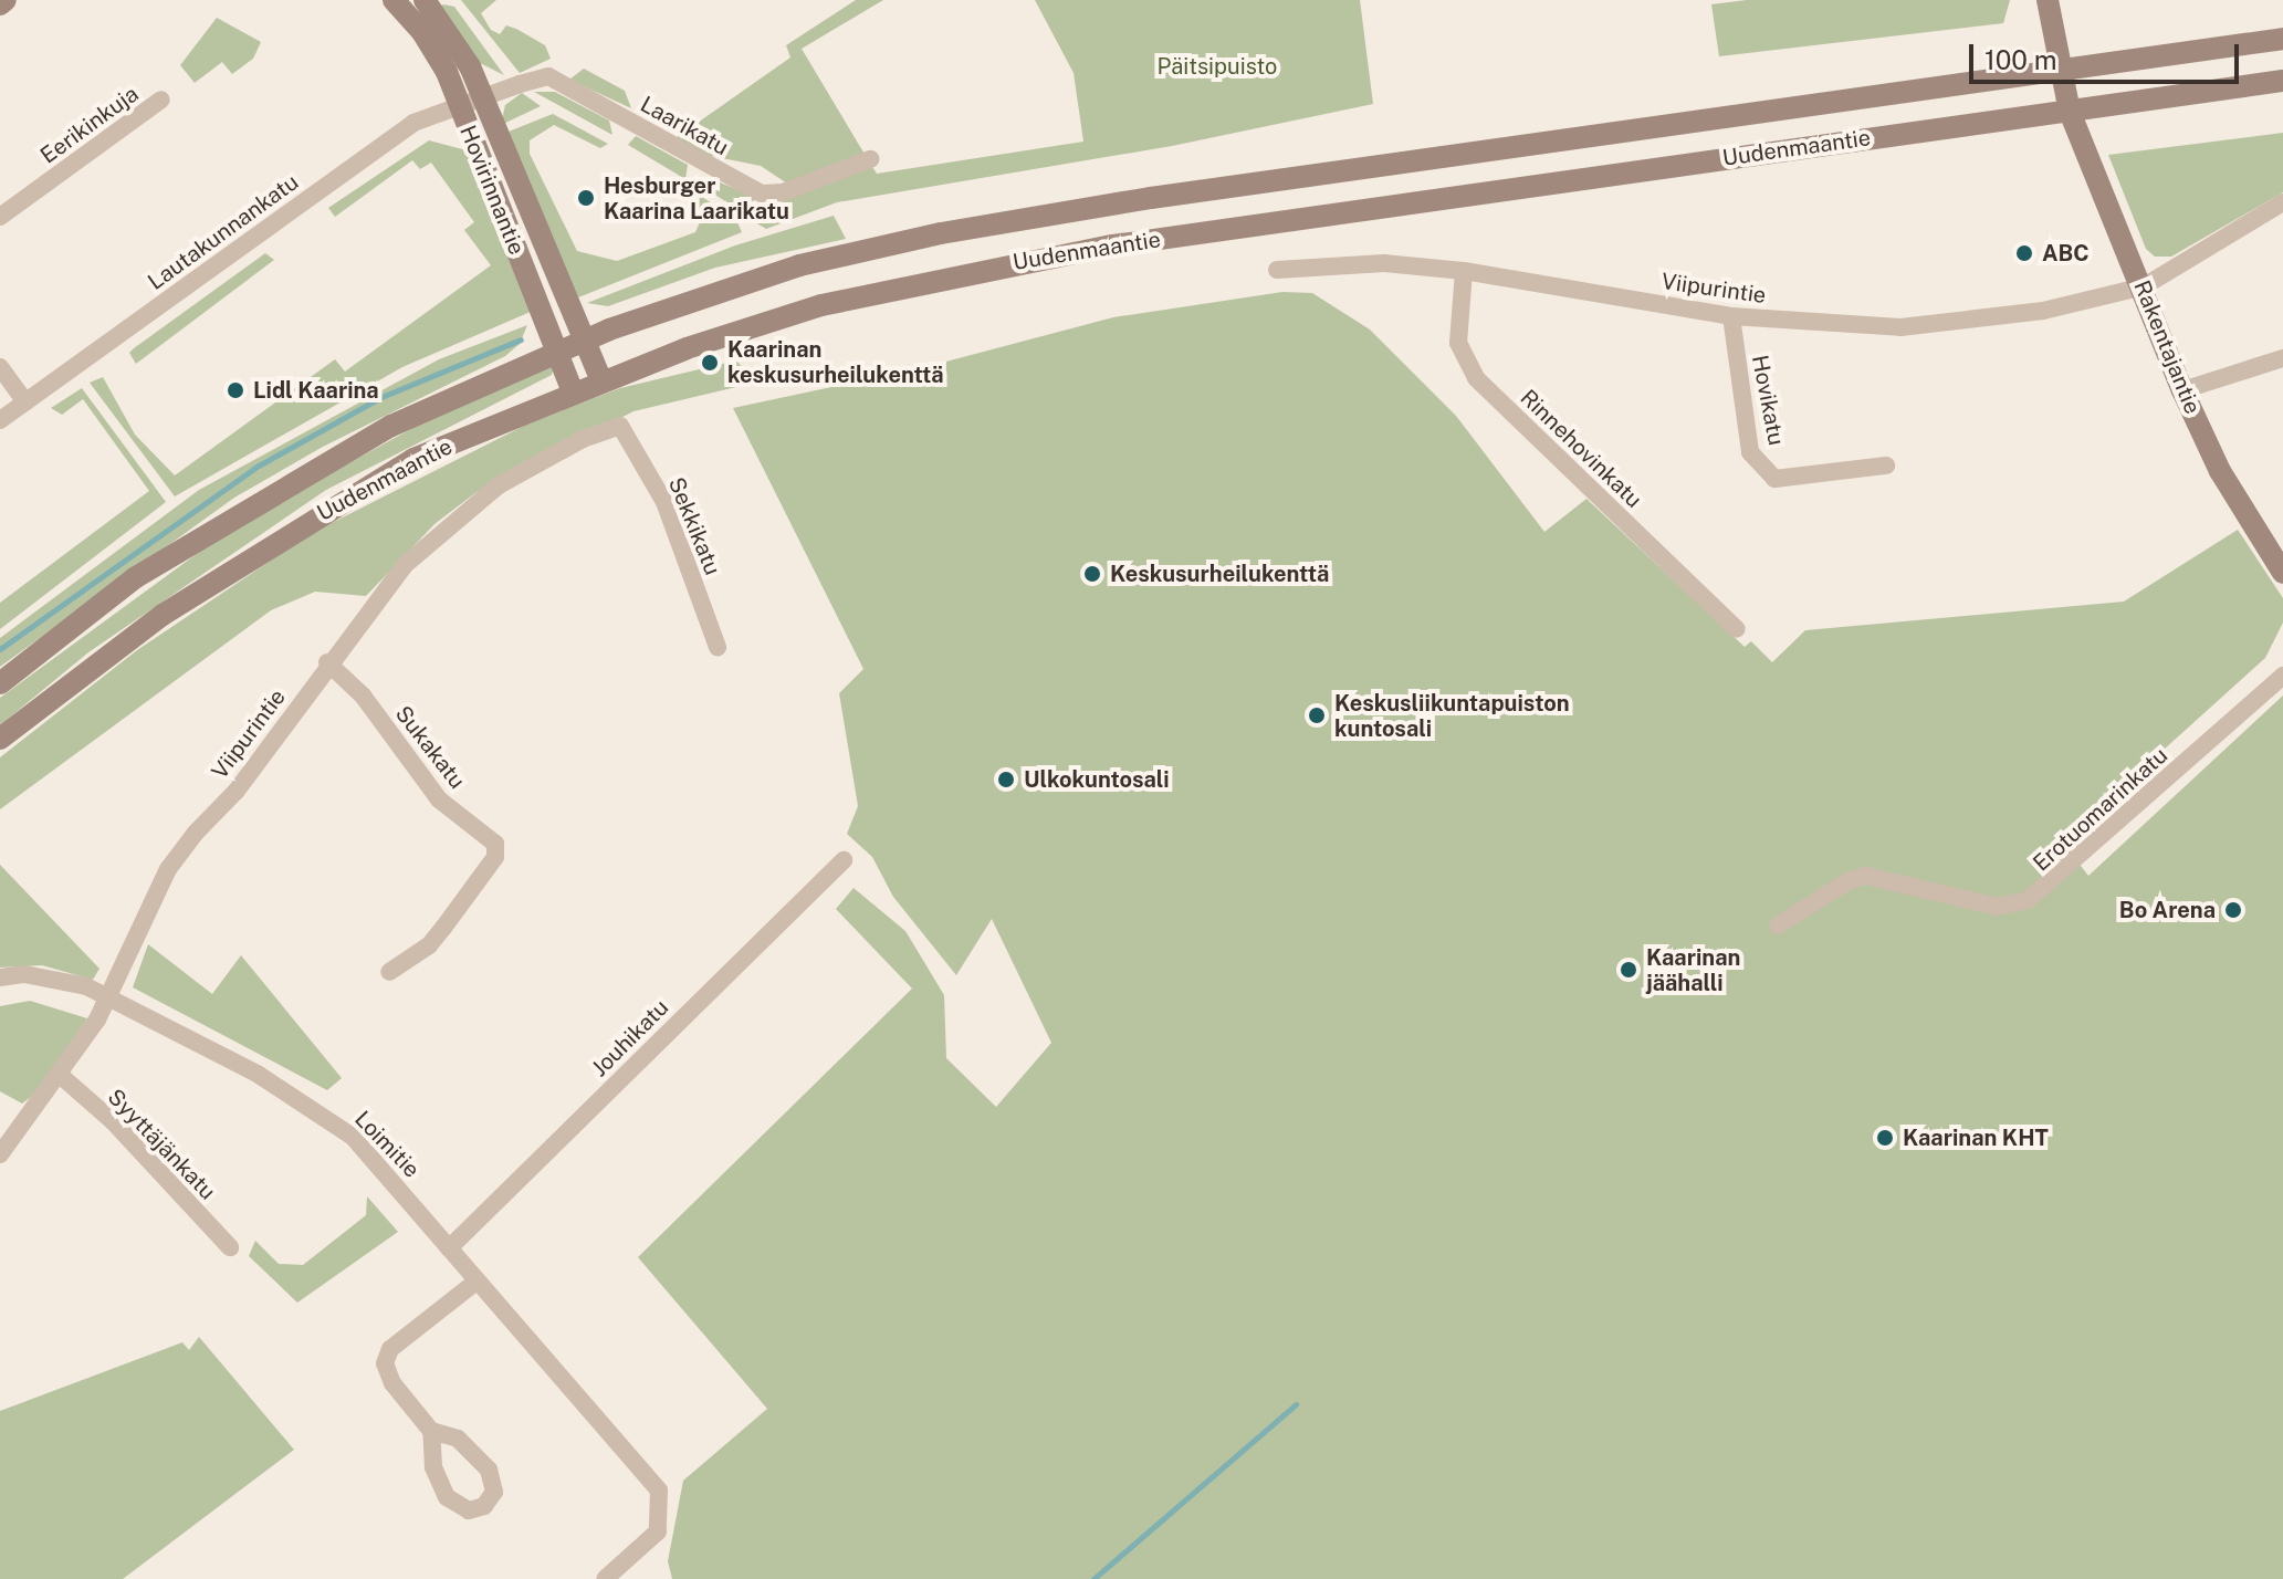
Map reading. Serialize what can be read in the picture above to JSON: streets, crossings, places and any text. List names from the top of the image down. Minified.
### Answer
{"streets":{"main road":["Uudenmaantie","Hovirinnantie","Rakentajantie"],"street":["Eerikinkuja","Laarikatu","Lautakunnankatu","Viipurintie","Hovikatu","Rinnehovinkatu","Sekkikatu","Sukakatu","Erotuomarinkatu","Jouhikatu","Syyttäjänkatu","Loimitie"]},"crossings":[["Laarikatu","Hovirinnantie"],["Laarikatu","Lautakunnankatu"],["Uudenmaantie","Hovirinnantie"],["Uudenmaantie","Rakentajantie"],["Hovirinnantie","Lautakunnankatu"],["Viipurintie","Rakentajantie"],["Viipurintie","Hovikatu"],["Viipurintie","Rinnehovinkatu"],["Viipurintie","Sekkikatu"],["Viipurintie","Sukakatu"],["Viipurintie","Syyttäjänkatu"],["Viipurintie","Loimitie"],["Jouhikatu","Loimitie"]],"parks":["Päitsipuisto"],"places":["Hesburger Kaarina Laarikatu","ABC","Kaarinan keskusurheilukenttä","Lidl Kaarina","Keskusurheilukenttä","Keskusliikuntapuiston kuntosali","Ulkokuntosali","Bo Arena","Kaarinan jäähalli","Kaarinan KHT"],"scale_bar":"100 m"}
